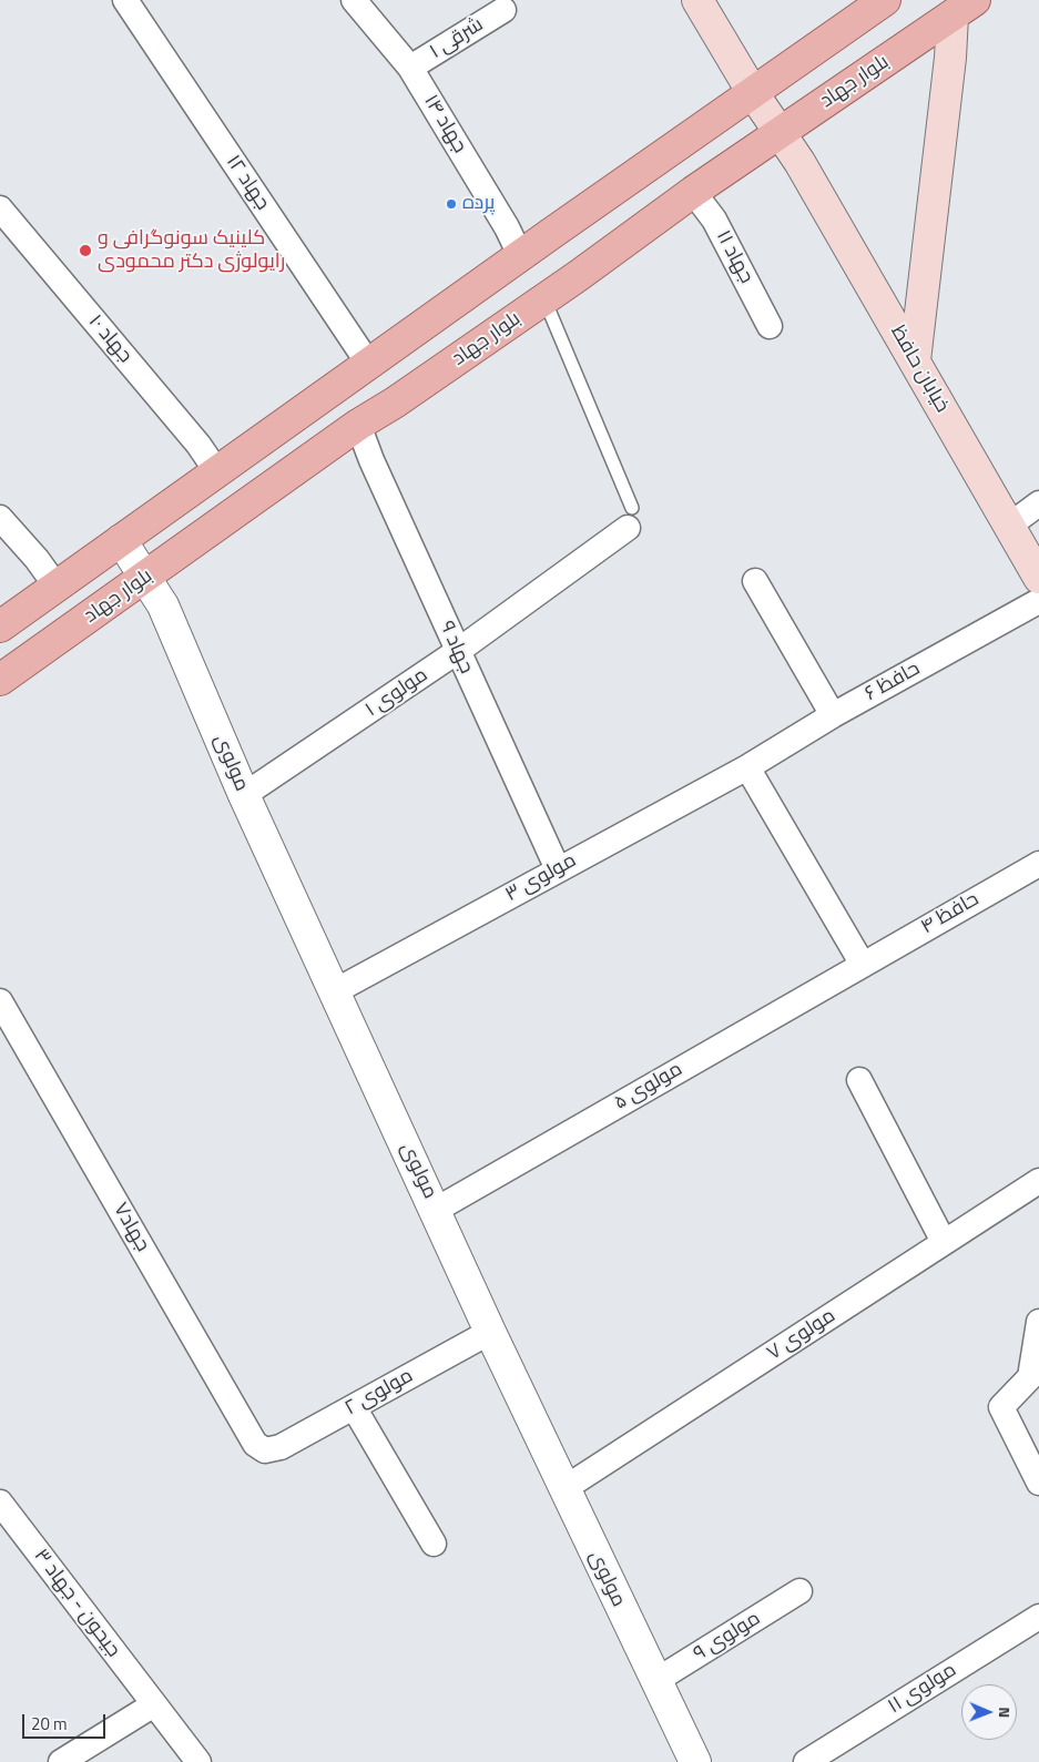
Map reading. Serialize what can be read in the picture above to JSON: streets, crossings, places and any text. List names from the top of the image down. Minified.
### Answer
{"streets":{"main road":["بلوار جهاد","خیابان حافظ"],"street":["شرقی ۱","جهاد ۱۴","جهاد ۱۲","جهاد ۱۱","جهاد ۱۰","جهاد ۹","حافظ ۶","مولوی ۱","مولوی","مولوی ۳","حافظ ۴","مولوی ۵","جهاد۷","مولوی ۷","مولوی ۲","جیحون - جهاد ۳","مولوی ۹","مولوی ۱۱"]},"crossings":[["شرقی ۱","جهاد ۱۴"],["بلوار جهاد","جهاد ۱۱"],["بلوار جهاد","خیابان حافظ"],["بلوار جهاد","جهاد ۹"],["بلوار جهاد","مولوی"],["جهاد ۹","مولوی ۱"],["جهاد ۹","مولوی ۳"],["حافظ ۶","مولوی ۳"],["مولوی ۱","مولوی"],["مولوی","مولوی ۳"],["مولوی","مولوی ۵"],["مولوی","مولوی ۷"],["مولوی","مولوی ۲"],["مولوی","مولوی ۹"],["حافظ ۴","مولوی ۵"],["جهاد۷","مولوی ۲"]],"places":["پرده","کلینیک سونوگرافی و رایولوژی دکتر محمودی"],"scale_bar":"20 m","north":"right"}
